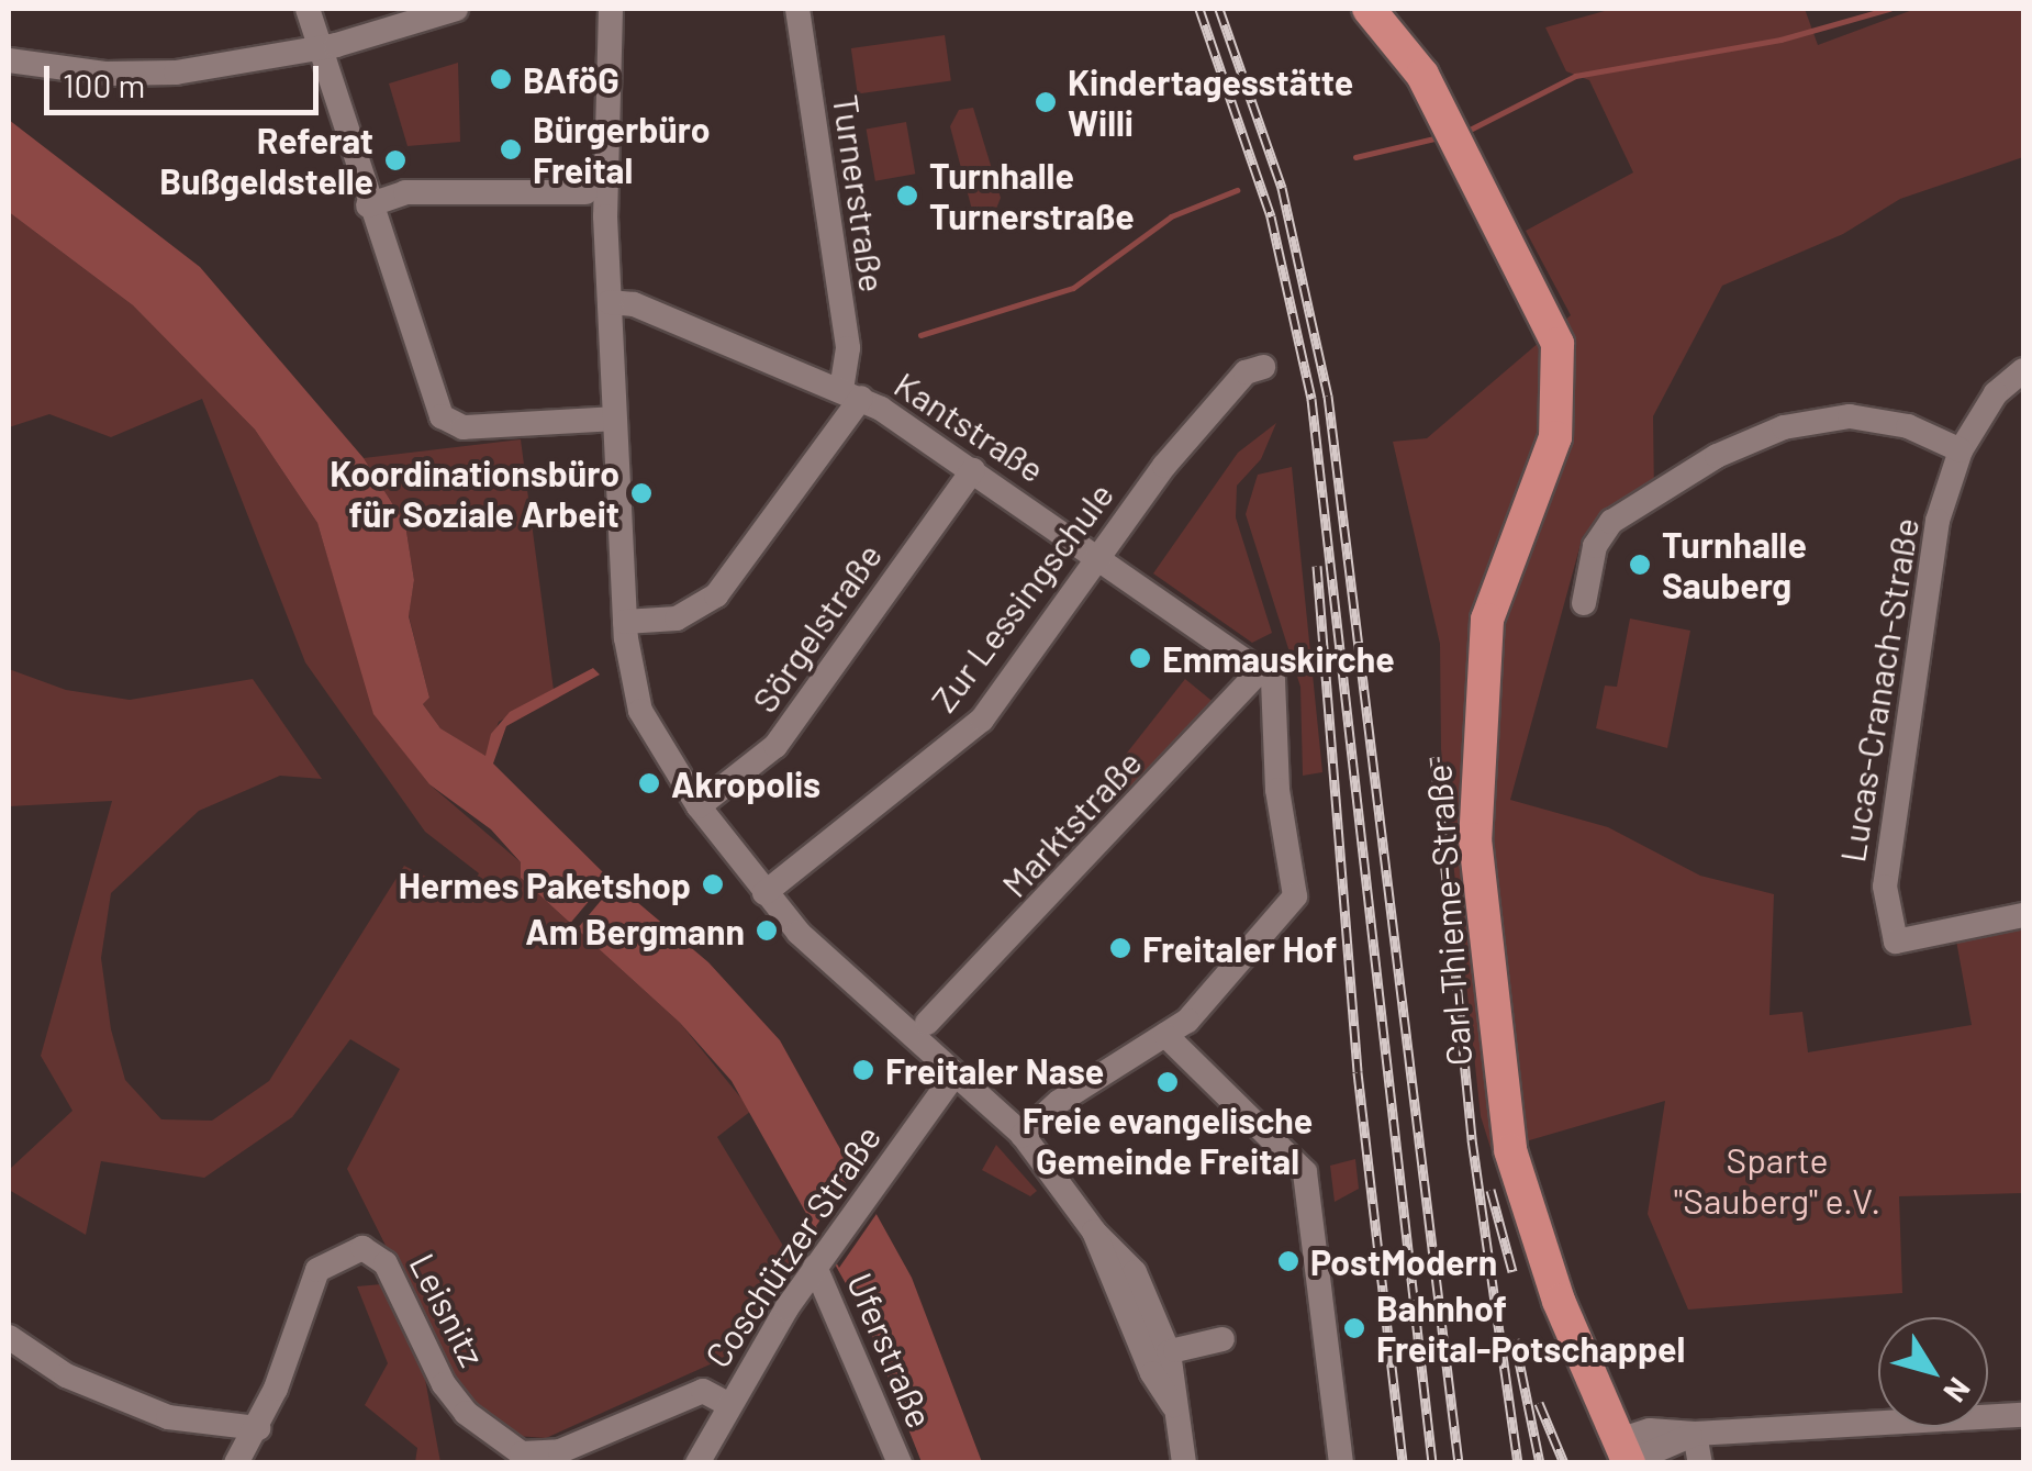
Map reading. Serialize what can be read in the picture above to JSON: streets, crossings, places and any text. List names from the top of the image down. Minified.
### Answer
{"streets":{"main road":["Carl-Thieme-Straße"],"street":["Turnerstraße","Kantstraße","Zur Lessingschule","Sörgelstraße","Lucas-Cranach-Straße","Marktstraße","Coschützer Straße","Leisnitz","Uferstraße"]},"crossings":[["Turnerstraße","Kantstraße"],["Kantstraße","Zur Lessingschule"],["Kantstraße","Sörgelstraße"],["Kantstraße","Marktstraße"],["Coschützer Straße","Leisnitz"],["Coschützer Straße","Uferstraße"]],"parks":["Sparte \"Sauberg\" e.V."],"places":["BAföG","Kindertagesstätte Willi","Bürgerbüro Freital","Referat Bußgeldstelle","Turnhalle Turnerstraße","Koordinationsbüro für Soziale Arbeit","Turnhalle Sauberg","Emmauskirche","Akropolis","Hermes Paketshop","Am Bergmann","Freitaler Hof","Freitaler Nase","Freie evangelische Gemeinde Freital","PostModern","Bahnhof Freital-Potschappel"],"scale_bar":"100 m","north":"bottom right"}
